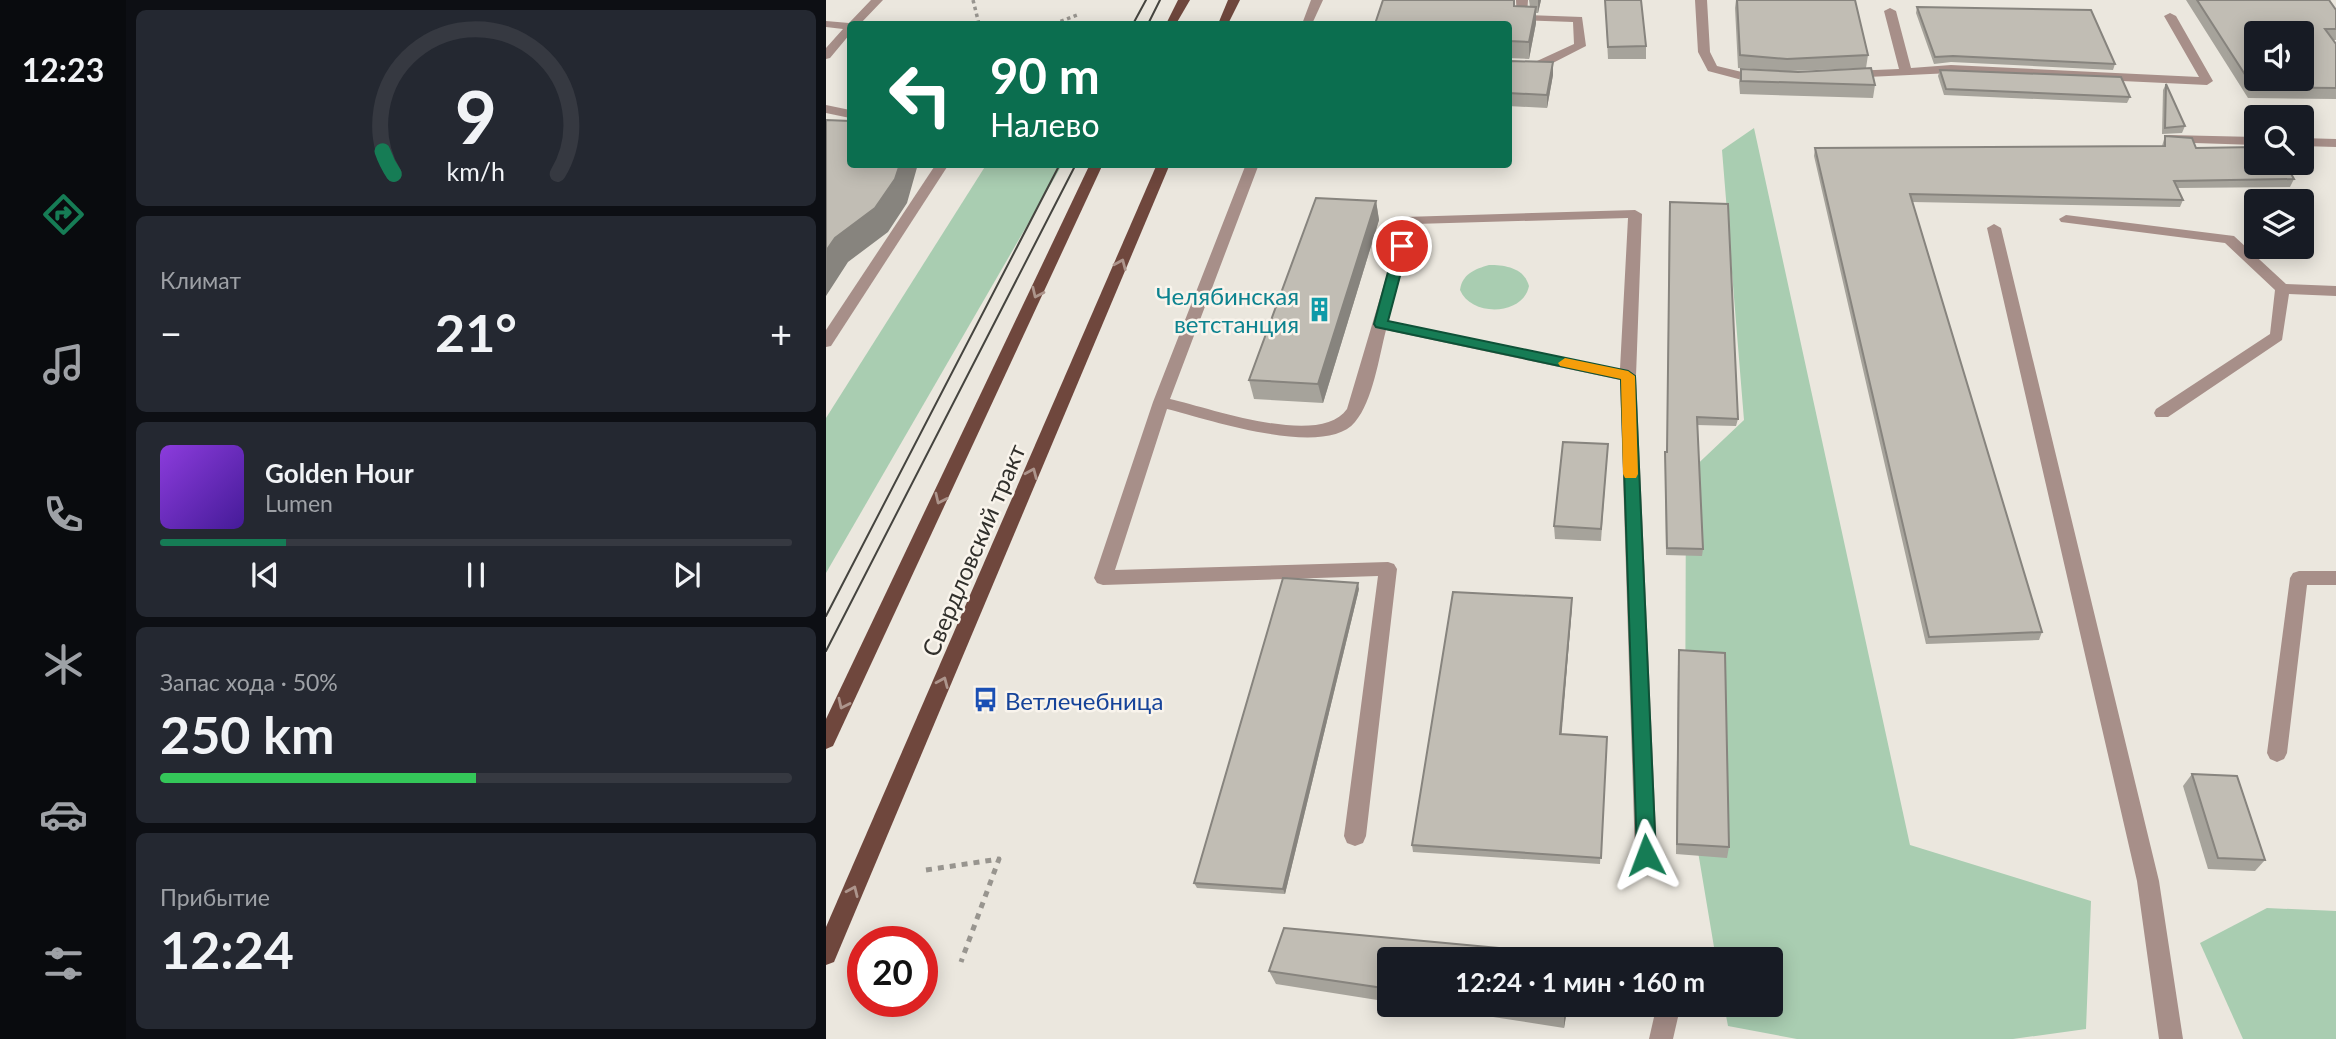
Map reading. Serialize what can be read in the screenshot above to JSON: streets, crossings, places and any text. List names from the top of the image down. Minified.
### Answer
{"streets":{"main road":["Свердловский тракт"]},"places":{"building":["Челябинская ветстанция"],"bus stop":["Ветлечебница"]},"page":{"tabs":"12:23","turn":["90 m","Налево"],"tile":["Климат",["Запас хода · 50%","250 km"],["Прибытие","12:24"]],"heat":["−","21°","+"],"song":["Golden Hour","Lumen"],"limit":"20","trip":"12:24 · 1 мин · 160 m","gauge":["9","km/h"]}}
